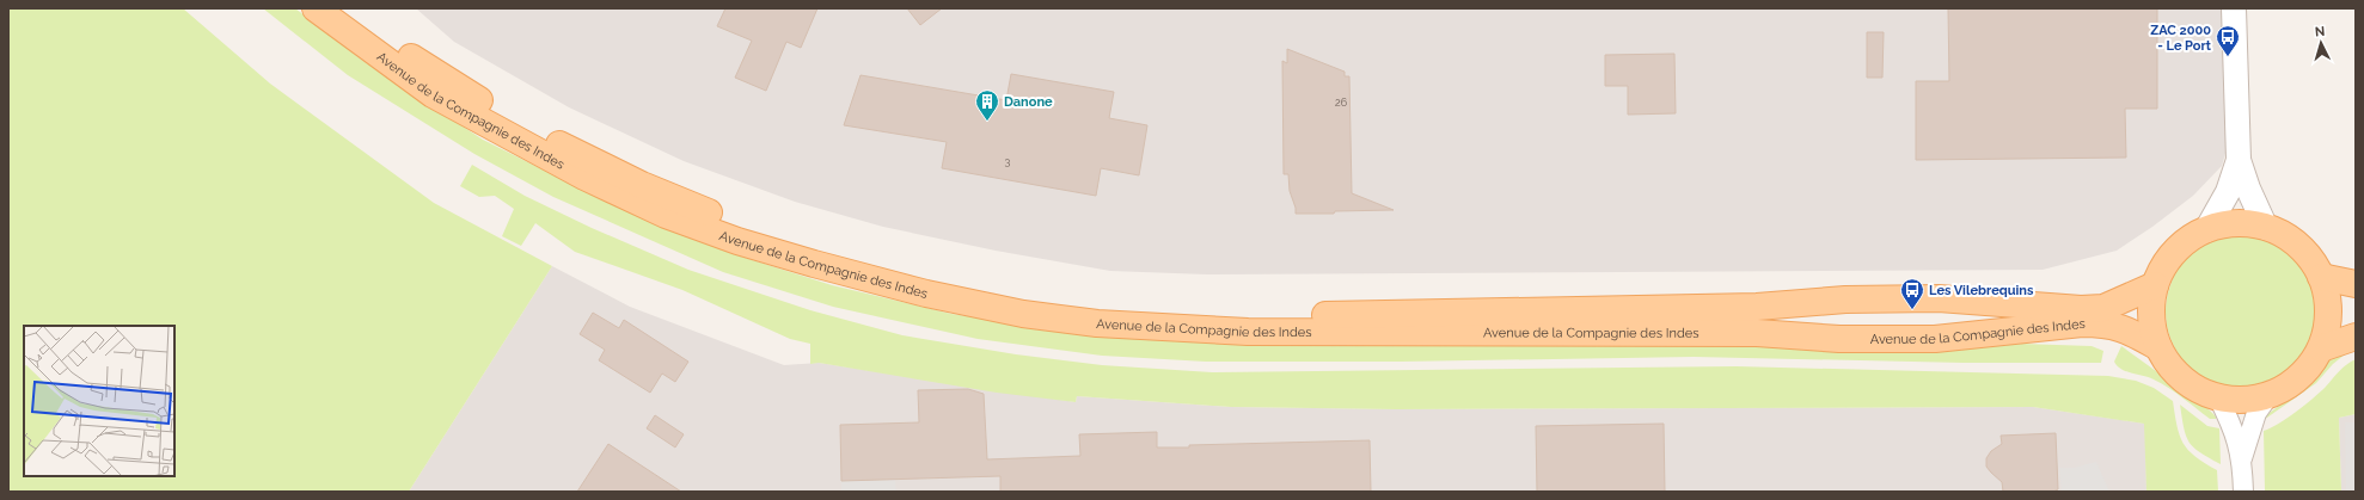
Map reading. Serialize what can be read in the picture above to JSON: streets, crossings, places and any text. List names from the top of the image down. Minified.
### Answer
{"streets":{"main road":["Avenue de la Compagnie des Indes"]},"places":{"bus stop":["ZAC 2000 - Le Port","Les Vilebrequins"],"building":["Danone"]},"house_numbers":["26","3"],"north":"top"}
